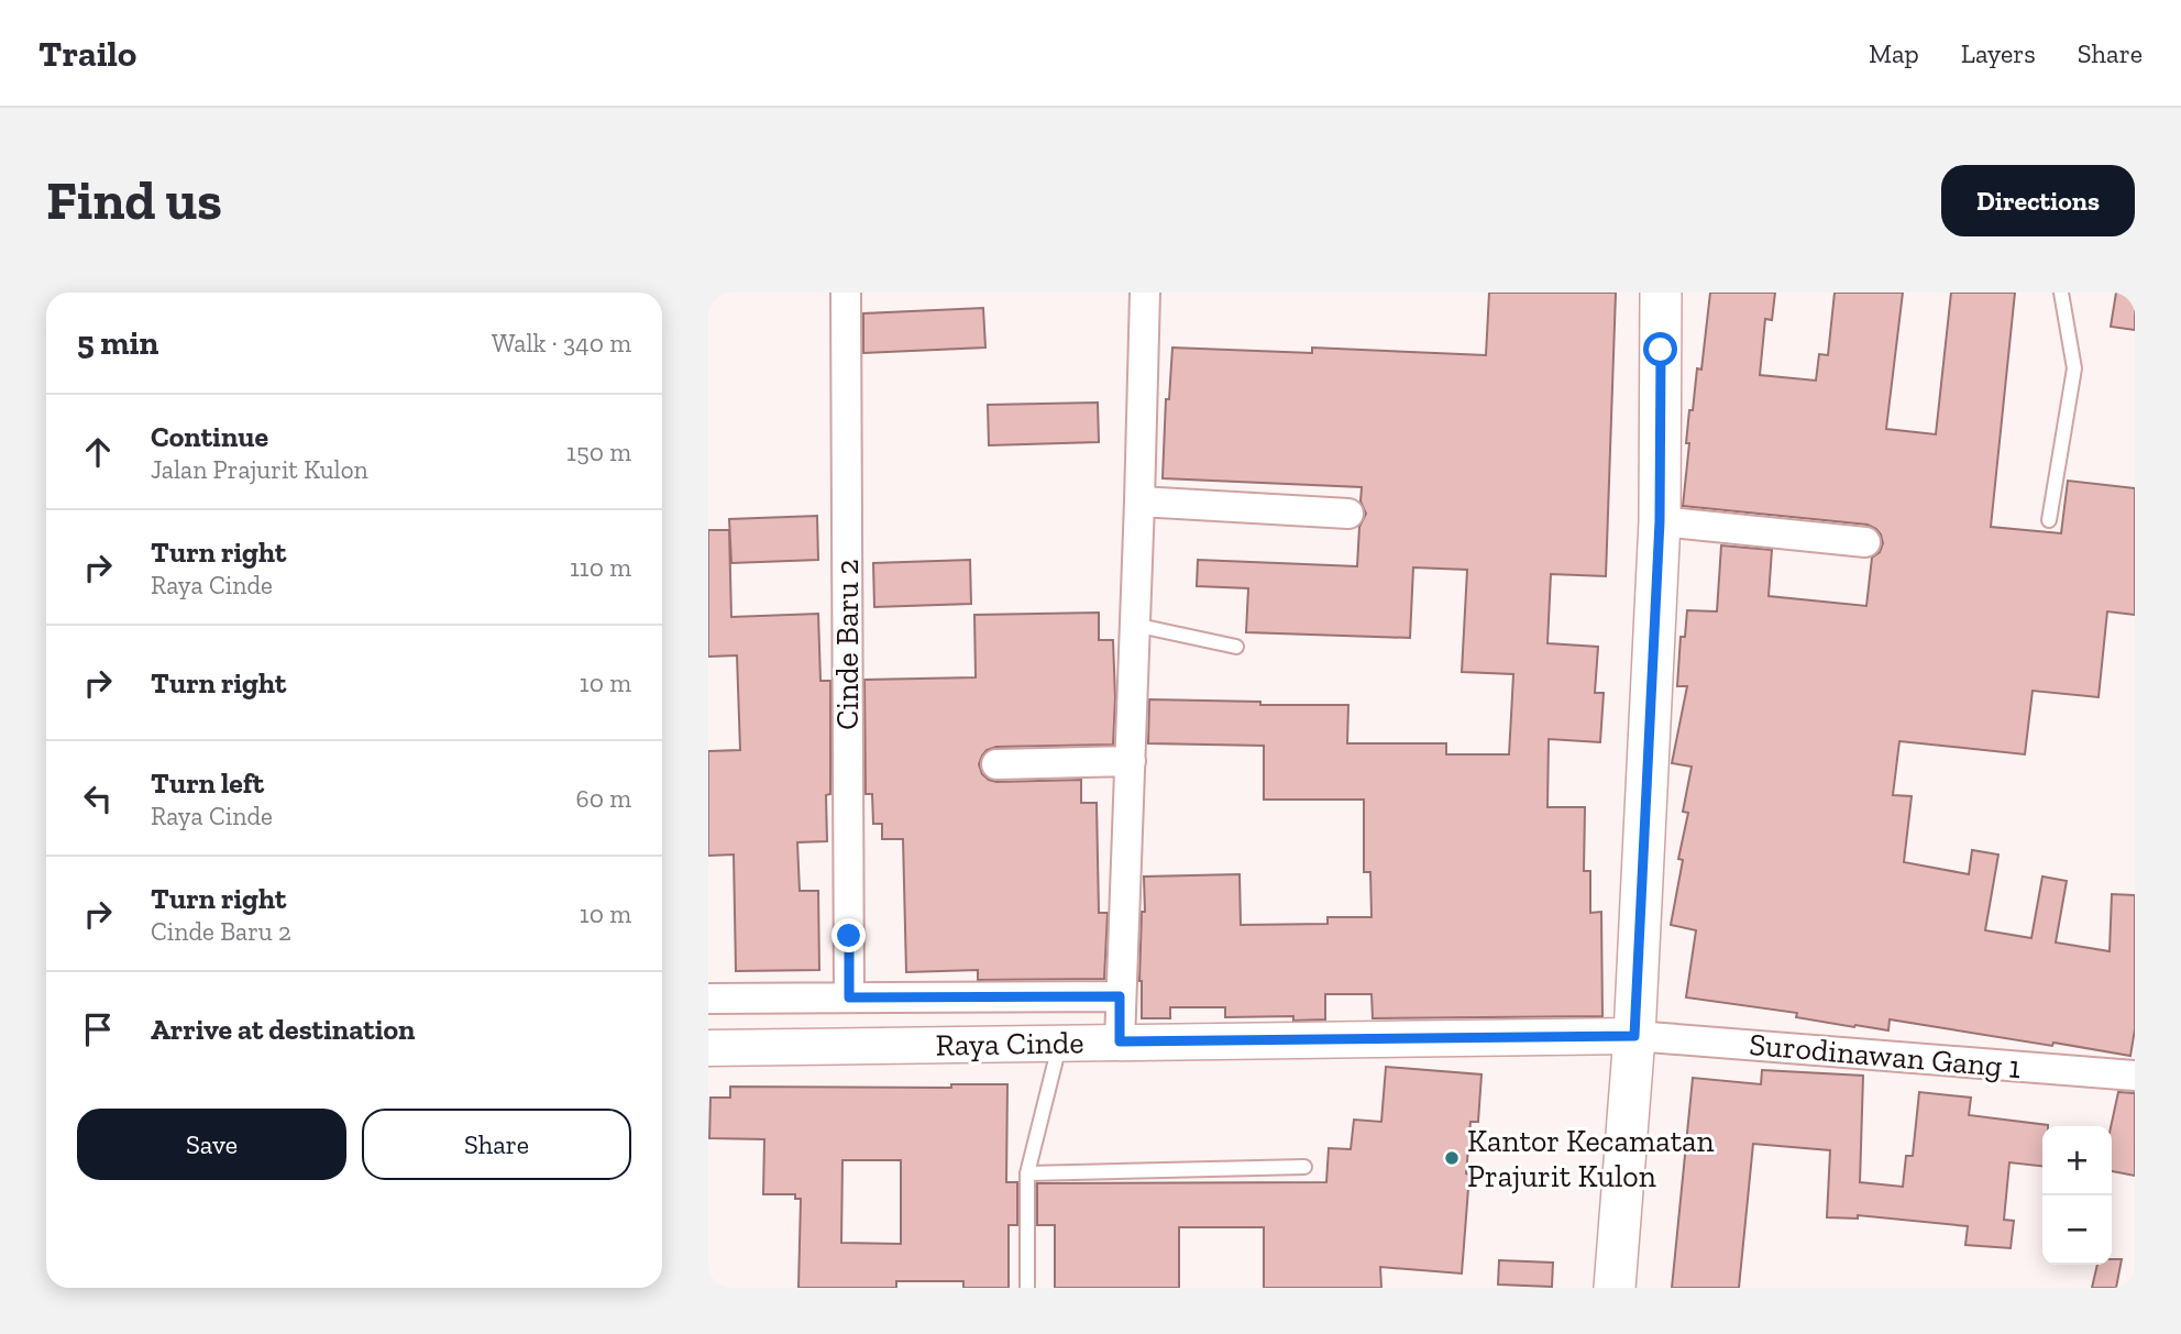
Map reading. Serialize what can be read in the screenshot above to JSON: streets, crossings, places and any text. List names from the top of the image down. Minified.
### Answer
{"streets":{"street":["Cinde Baru 2","Raya Cinde","Surodinawan Gang 1"]},"crossings":[["Cinde Baru 2","Raya Cinde"],["Raya Cinde","Surodinawan Gang 1"]],"places":["Kantor Kecamatan Prajurit Kulon"],"page":{"header":"Trailo","nav":["Map","Layers","Share"],"buttons":["Directions",["Save","Share"]],"title":"Find us","heading":["5 min","Walk · 340 m"],"list":[["Continue","Jalan Prajurit Kulon","150 m"],["Turn right","Raya Cinde","110 m"],["Turn right","10 m"],["Turn left","Raya Cinde","60 m"],["Turn right","Cinde Baru 2","10 m"],"Arrive at destination"],"map_buttons":["+","−"]}}
